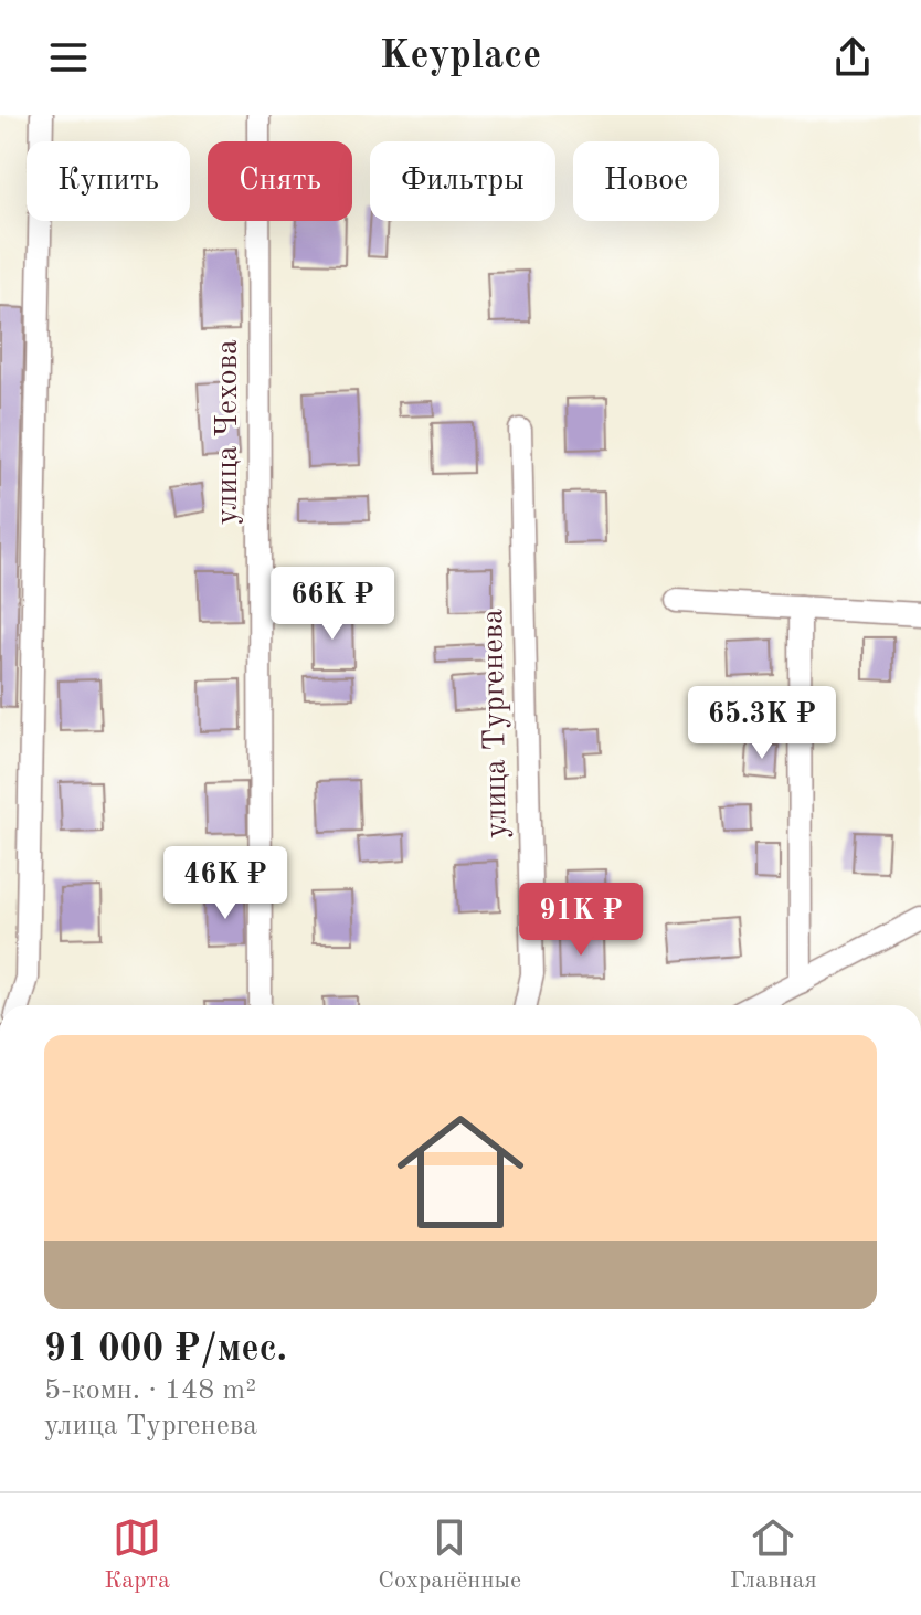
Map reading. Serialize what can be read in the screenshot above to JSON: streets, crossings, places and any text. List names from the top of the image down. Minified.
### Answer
{"streets":{"street":["улица Чехова","улица Тургенева"]},"page":{"header":"Keyplace","chip":["Купить","Снять","Фильтры","Новое"],"price":["66K ₽","65.3K ₽","46K ₽","91K ₽"],"list":[{"name":"91 000 ₽/мес.","note":"5-комн. · 148 m² · улица Тургенева"}],"tabs":["Карта","Сохранённые","Главная"]}}
